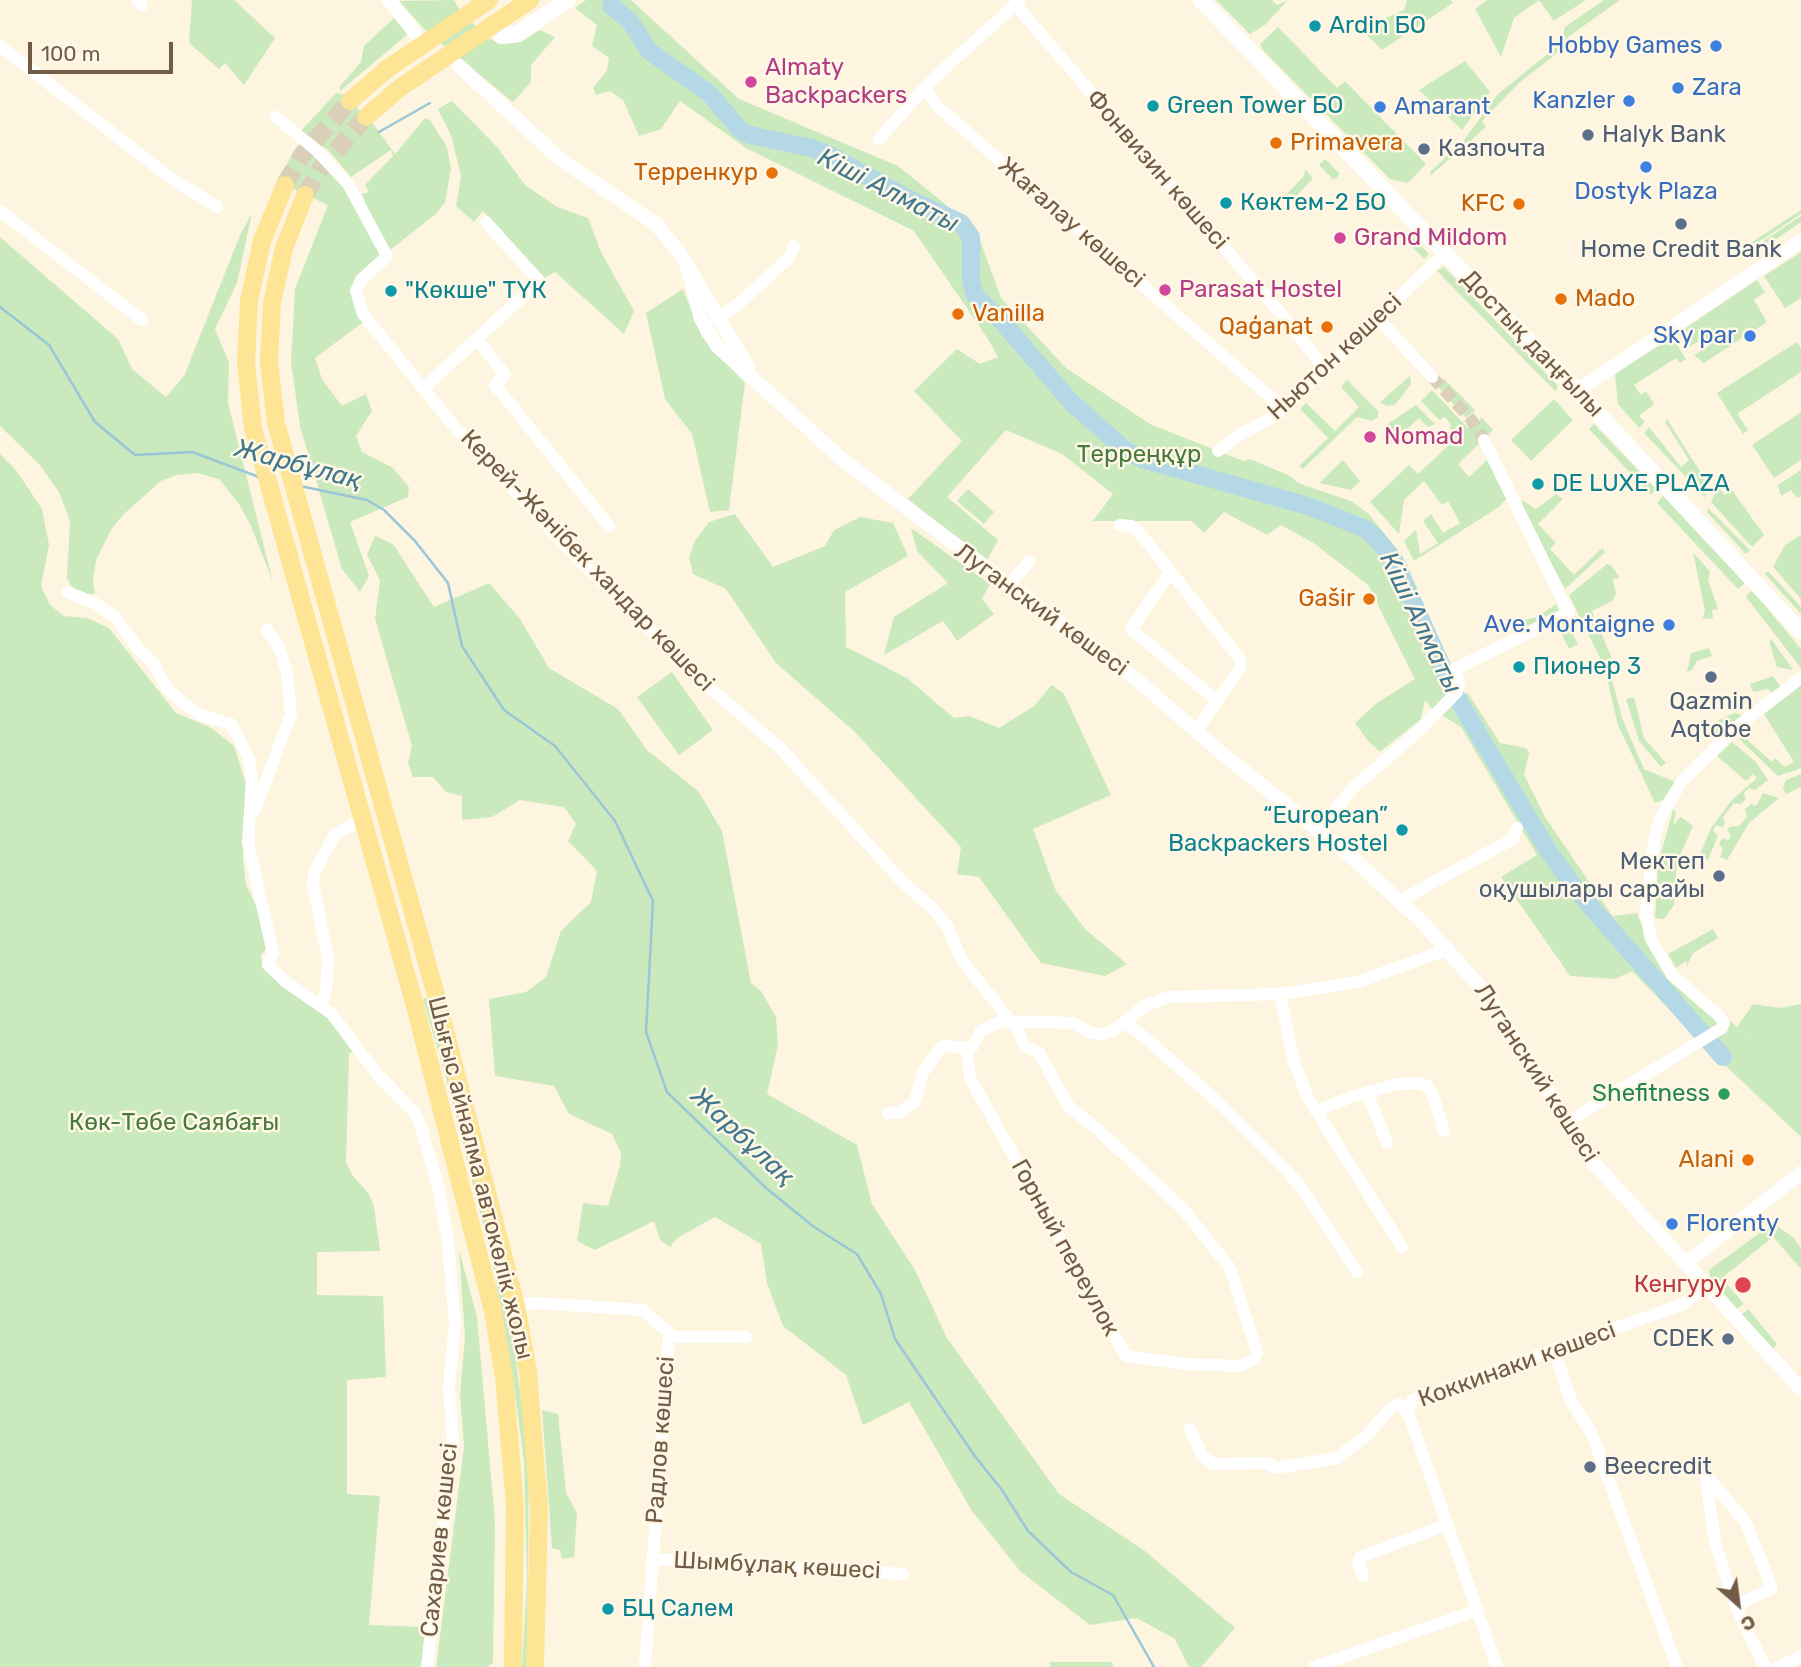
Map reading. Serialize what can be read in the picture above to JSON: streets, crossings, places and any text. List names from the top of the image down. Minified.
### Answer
{"streets":{"main road":["Достық даңғылы","Шығыс айналма автокөлік жолы"],"street":["Фонвизин көшесі","Жағалау көшесі","Ньютон көшесі","Керей-Жәнібек хандар көшесі","Луганский көшесі","Горный переулок","Коккинаки көшесі","Радлов көшесі","Сахариев көшесі","Шымбұлақ көшесі"]},"crossings":[["Фонвизин көшесі","Ньютон көшесі"],["Жағалау көшесі","Ньютон көшесі"],["Достық даңғылы","Ньютон көшесі"],["Керей-Жәнібек хандар көшесі","Горный переулок"],["Луганский көшесі","Коккинаки көшесі"],["Шығыс айналма автокөлік жолы","Радлов көшесі"],["Радлов көшесі","Шымбұлақ көшесі"]],"water":["Кіші Алматы","Жарбұлақ"],"parks":["Терреңқұр","Көк-Төбе Саябағы"],"places":["Ardin БО","Hobby Games","Almaty Backpackers","Zara","Kanzler","Green Tower БО","Amarant","Halyk Bank","Primavera","Казпочта","Dostyk Plaza","Терренкур","Көктем-2 БО","KFC","Home Credit Bank","Grand Mildom","Parasat Hostel","\"Көкше\" ТҮК","Mado","Vanilla","Qaģanat","Sky par","Nomad","DE LUXE PLAZA","Gašir","Ave. Montaigne","Пионер 3","Qazmin Aqtobe","“European” Backpackers Hostel","Мектеп оқушылары сарайы","Shefitness","Alani","Florenty","Кенгуру","CDEK","Beecredit","БЦ Салем"],"scale_bar":"100 m","north":"bottom right"}
